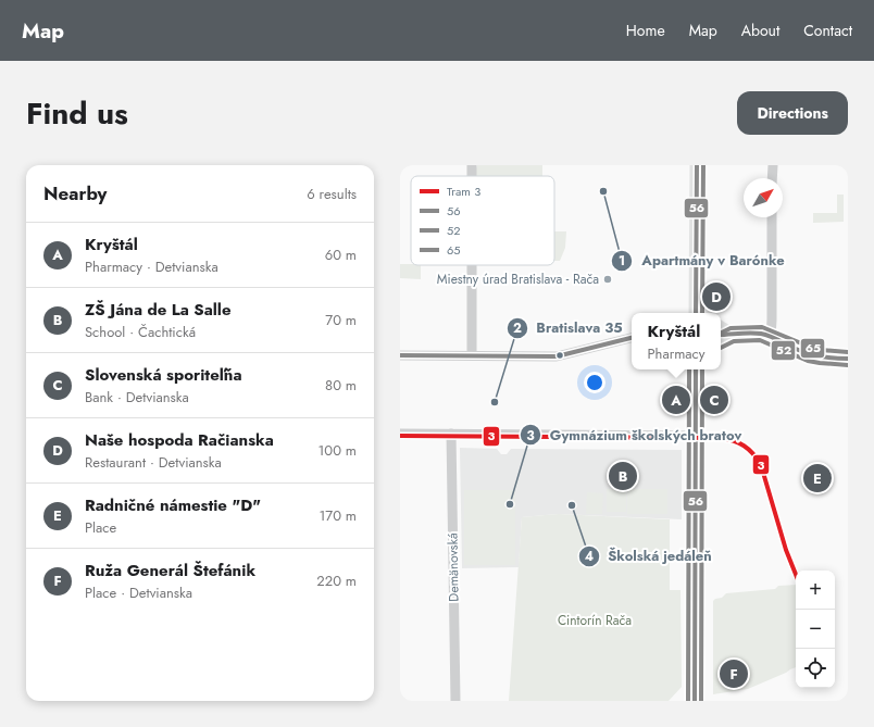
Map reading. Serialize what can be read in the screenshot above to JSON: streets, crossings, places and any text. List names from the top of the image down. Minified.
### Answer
{"streets":{"street":["Demänovská"]},"parks":["Cintorín Rača"],"places":["Apartmány v Barónke","Miestny úrad Bratislava - Rača","Bratislava 35","Gymnázium školských bratov","Školská jedáleň"],"lines":["transit line 56","transit line 52","transit line 65","tram line 3"],"legend":["Tram 3","56","52","65"],"north":"top right","page":{"header":"Map","nav":["Home","Map","About","Contact"],"title":"Find us","buttons":"Directions","heading":["Nearby","6 results"],"list":[{"mark":"A","name":"Kryštál","note":"Pharmacy · Detvianska","value":"60 m"},{"mark":"B","name":"ZŠ Jána de La Salle","note":"School · Čachtická","value":"70 m"},{"mark":"C","name":"Slovenská sporiteľňa","note":"Bank · Detvianska","value":"80 m"},{"mark":"D","name":"Naše hospoda Račianska","note":"Restaurant · Detvianska","value":"100 m"},{"mark":"E","name":"Radničné námestie \"D\"","note":"Place","value":"170 m"},{"mark":"F","name":"Ruža Generál Štefánik","note":"Place · Detvianska","value":"220 m"}],"pins":["D","A","C","B","E","F"],"popup":["Kryštál","Pharmacy"],"map_buttons":["+","−"]}}
